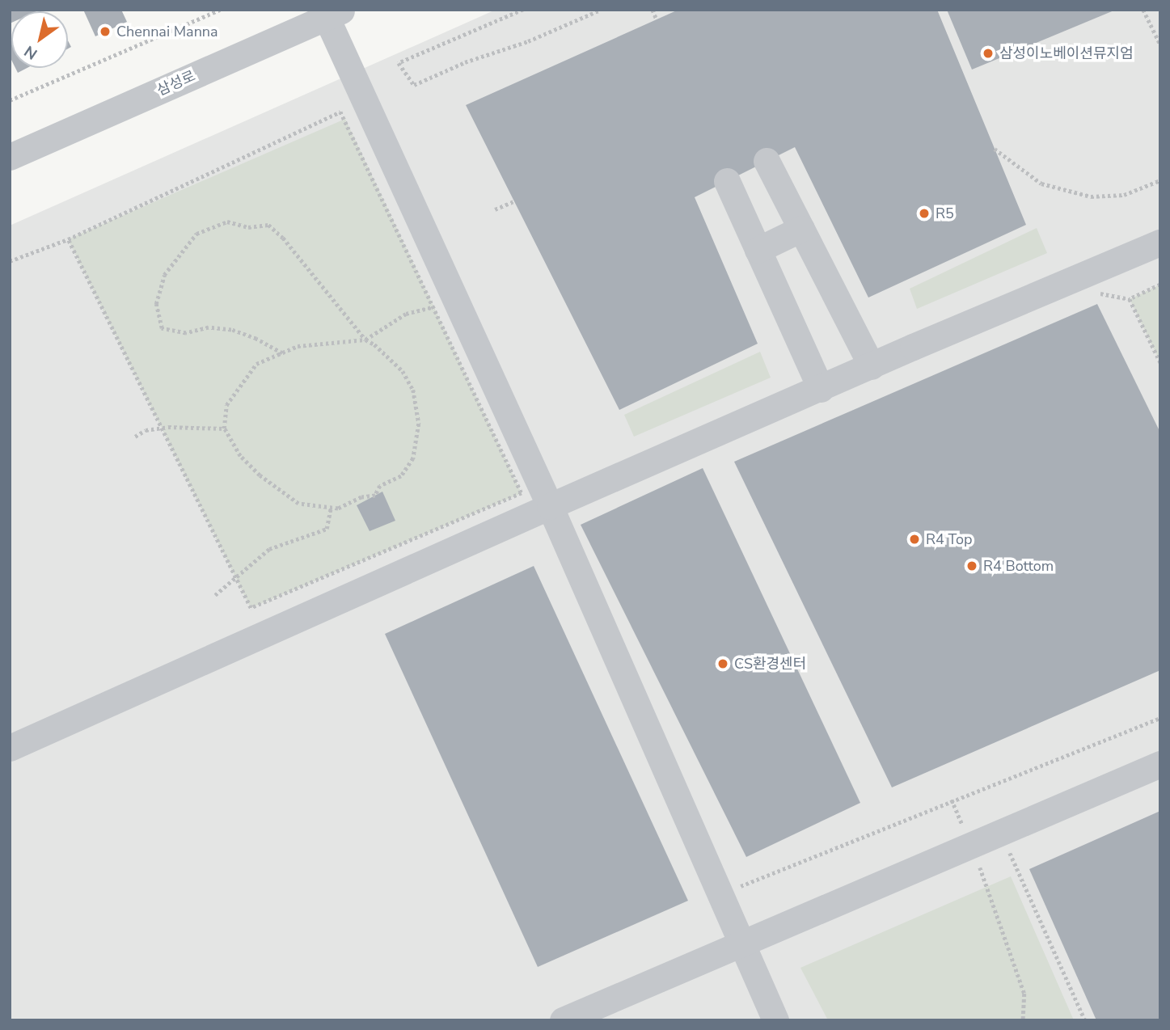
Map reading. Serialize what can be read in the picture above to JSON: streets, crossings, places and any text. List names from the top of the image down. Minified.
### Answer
{"streets":{"street":["삼성로"]},"places":["Chennai Manna","삼성이노베이션뮤지엄","R5","R4 Top","R4 Bottom","CS환경센터"],"north":"bottom left"}
